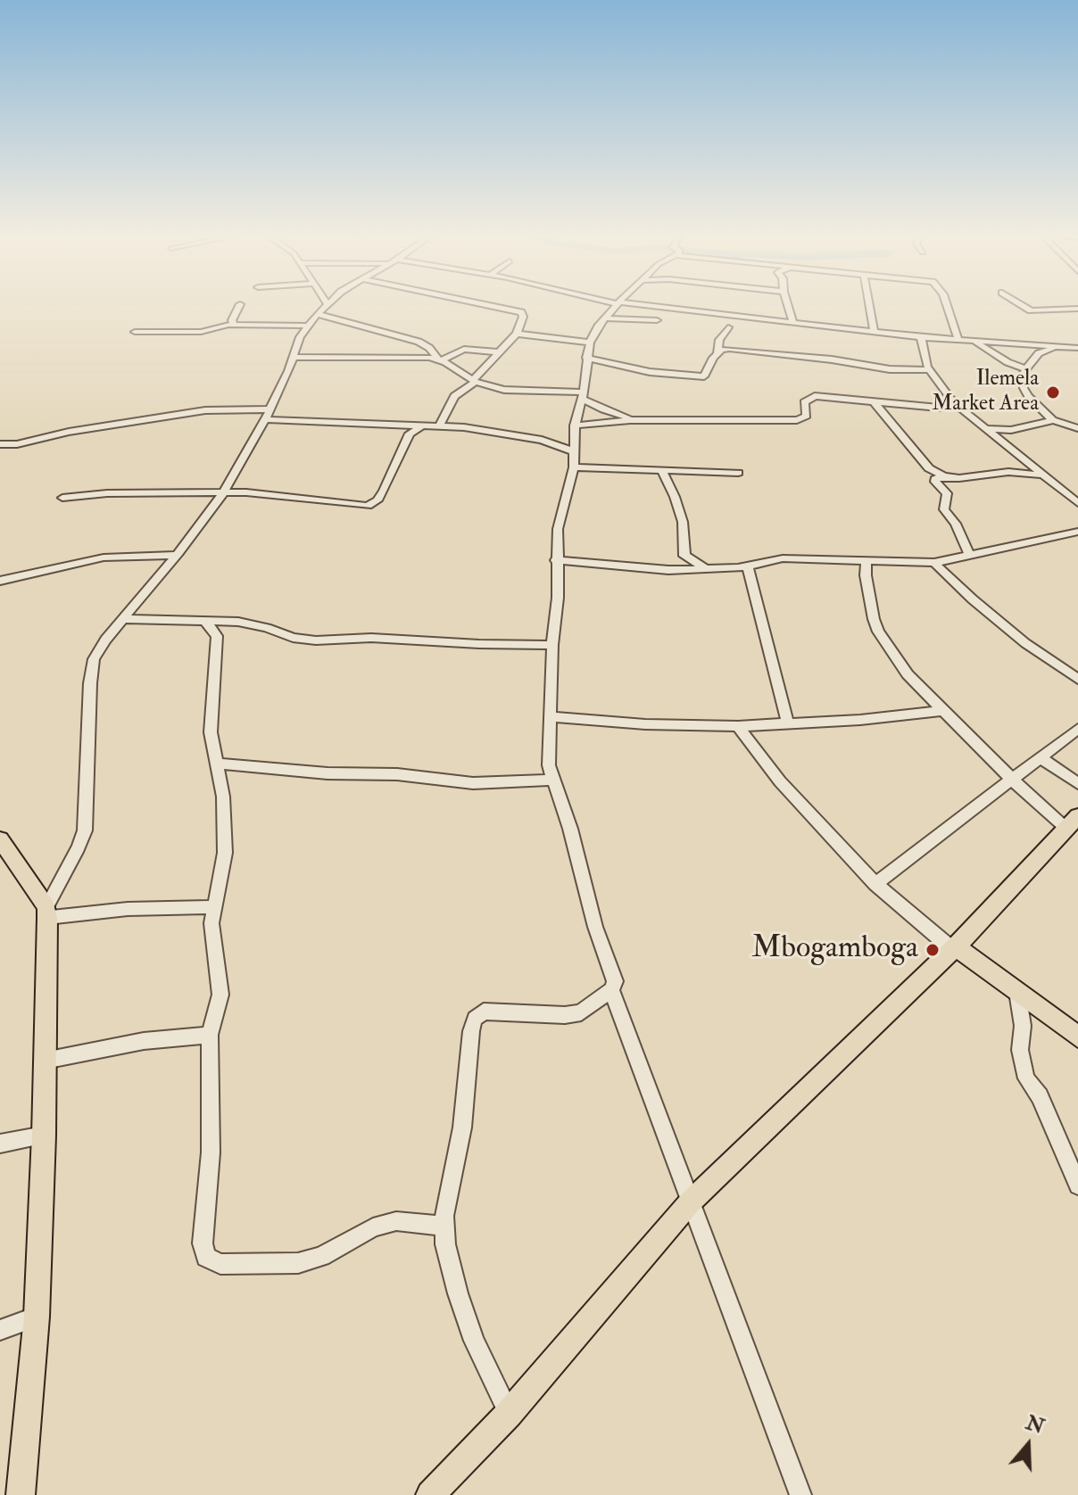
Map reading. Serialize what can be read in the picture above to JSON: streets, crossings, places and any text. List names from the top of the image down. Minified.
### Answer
{"places":["Ilemela Market Area","Mbogamboga"],"north":"top"}
